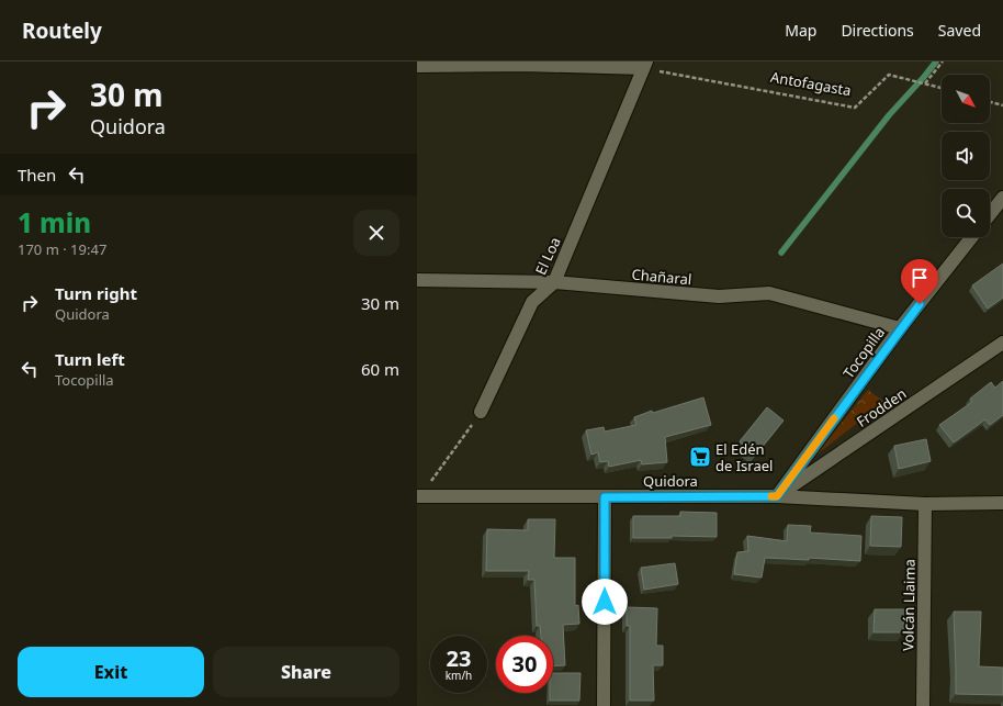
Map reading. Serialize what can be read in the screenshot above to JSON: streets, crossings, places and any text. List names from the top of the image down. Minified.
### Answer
{"streets":{"street":["El Loa","Chañaral","Tocopilla","Frodden","Quidora","Volcán Llaima"],"path":["Antofagasta"]},"crossings":[["Antofagasta","El Loa"],["El Loa","Chañaral"],["Chañaral","Tocopilla"],["Tocopilla","Frodden"],["Tocopilla","Quidora"],["Frodden","Quidora"],["Quidora","Volcán Llaima"]],"places":{"supermarket":["El Edén de Israel"]},"north":"bottom right","page":{"header":"Routely","nav":["Map","Directions","Saved"],"turn":["30 m","Quidora"],"then":"Then","heading":["1 min","170 m · 19:47"],"list":[{"name":"Turn right","note":"Quidora","value":"30 m"},{"name":"Turn left","note":"Tocopilla","value":"60 m"}],"speed":"23 km/h","limit":"30","buttons":["Exit","Share"]}}
